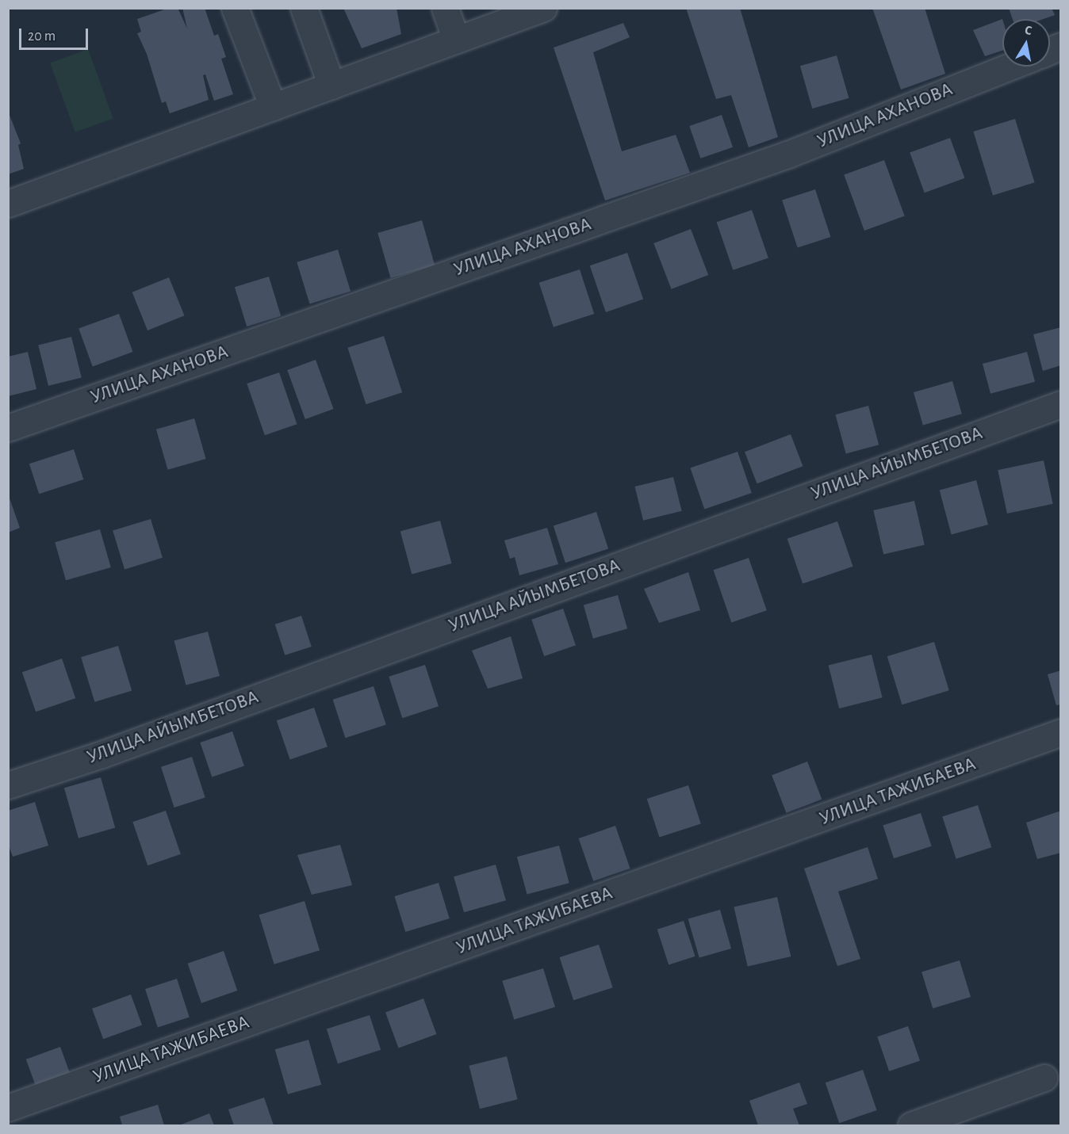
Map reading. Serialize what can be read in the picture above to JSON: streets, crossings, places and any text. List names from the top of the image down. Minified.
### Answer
{"streets":{"street":["УЛИЦА АХАНОВА","УЛИЦА АЙЫМБЕТОВА","УЛИЦА ТАЖИБАЕВА"]},"scale_bar":"20 m","north":"top"}
